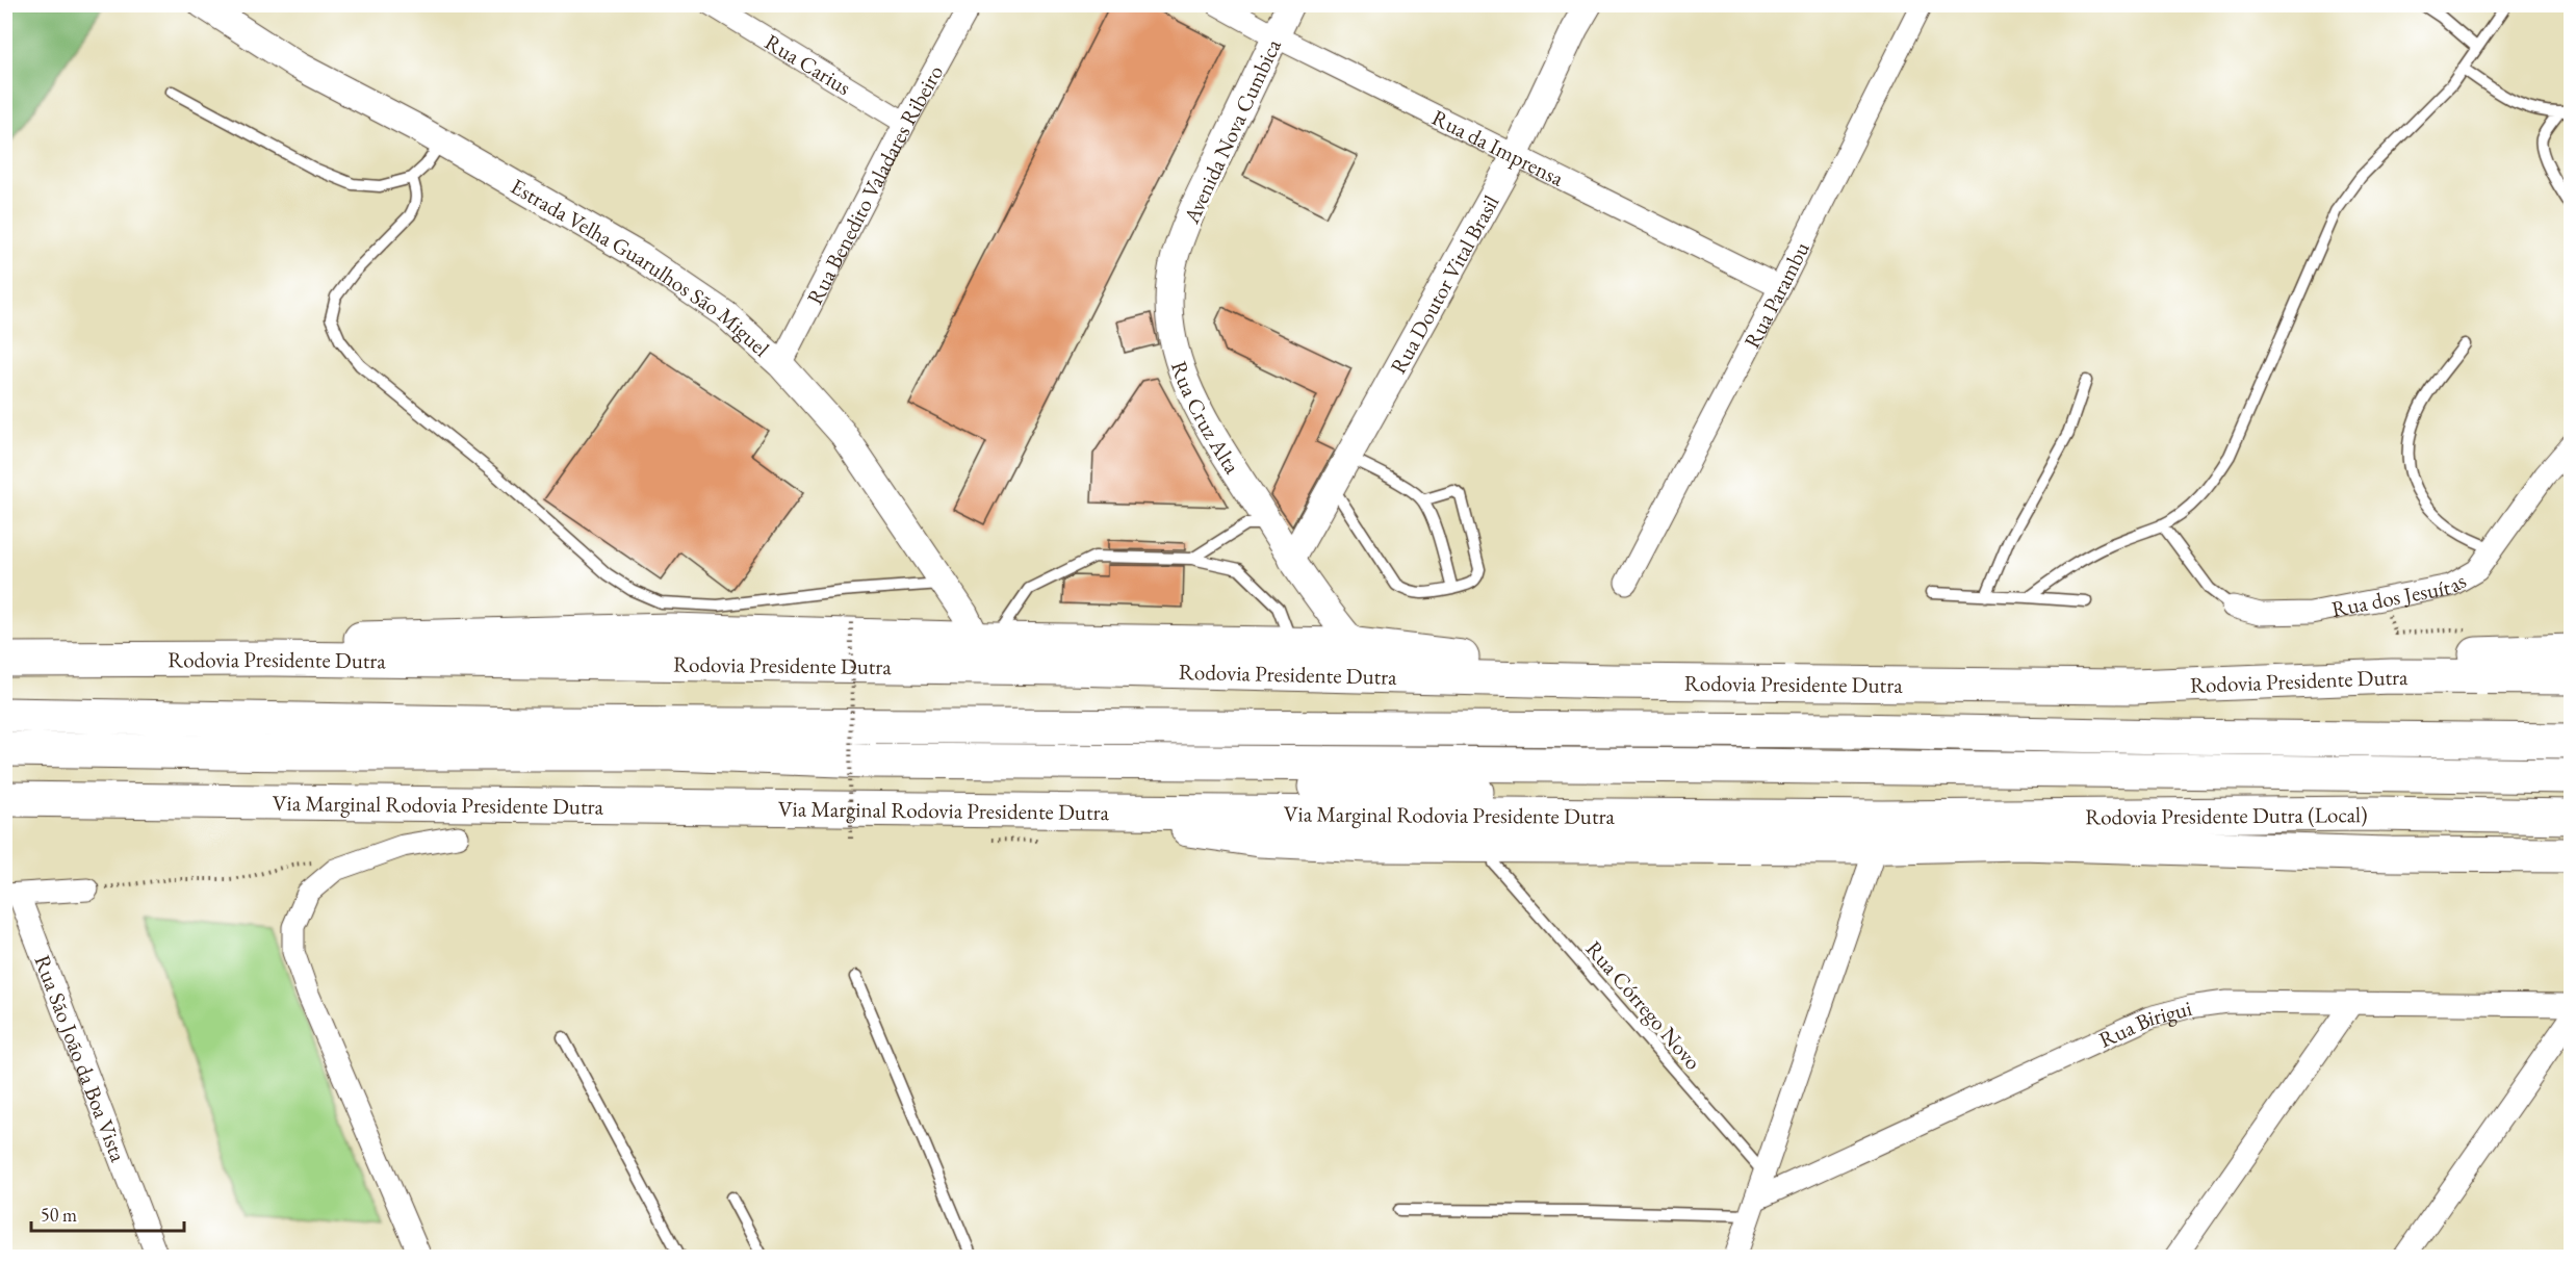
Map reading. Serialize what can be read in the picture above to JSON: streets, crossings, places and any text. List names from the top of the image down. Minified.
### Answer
{"streets":{"highway":["Rodovia Presidente Dutra","Via Marginal Rodovia Presidente Dutra","Rodovia Presidente Dutra (Local)"],"street":["Rua Carius","Avenida Nova Cumbica","Rua da Imprensa","Rua Benedito Valadares Ribeiro","Estrada Velha Guarulhos São Miguel","Rua Doutor Vital Brasil","Rua Parambu","Rua Cruz Alta","Rua dos Jesuítas","Rua Birigui","Rua São João da Boa Vista"],"lane":["Rua Córrego Novo"]},"crossings":[["Rua Carius","Rua Benedito Valadares Ribeiro"],["Avenida Nova Cumbica","Rua da Imprensa"],["Avenida Nova Cumbica","Rua Cruz Alta"],["Rua da Imprensa","Rua Doutor Vital Brasil"],["Rua da Imprensa","Rua Parambu"],["Rua Benedito Valadares Ribeiro","Estrada Velha Guarulhos São Miguel"],["Rua Doutor Vital Brasil","Rua Cruz Alta"],["Via Marginal Rodovia Presidente Dutra","Rodovia Presidente Dutra (Local)"]],"scale_bar":"50 m"}
